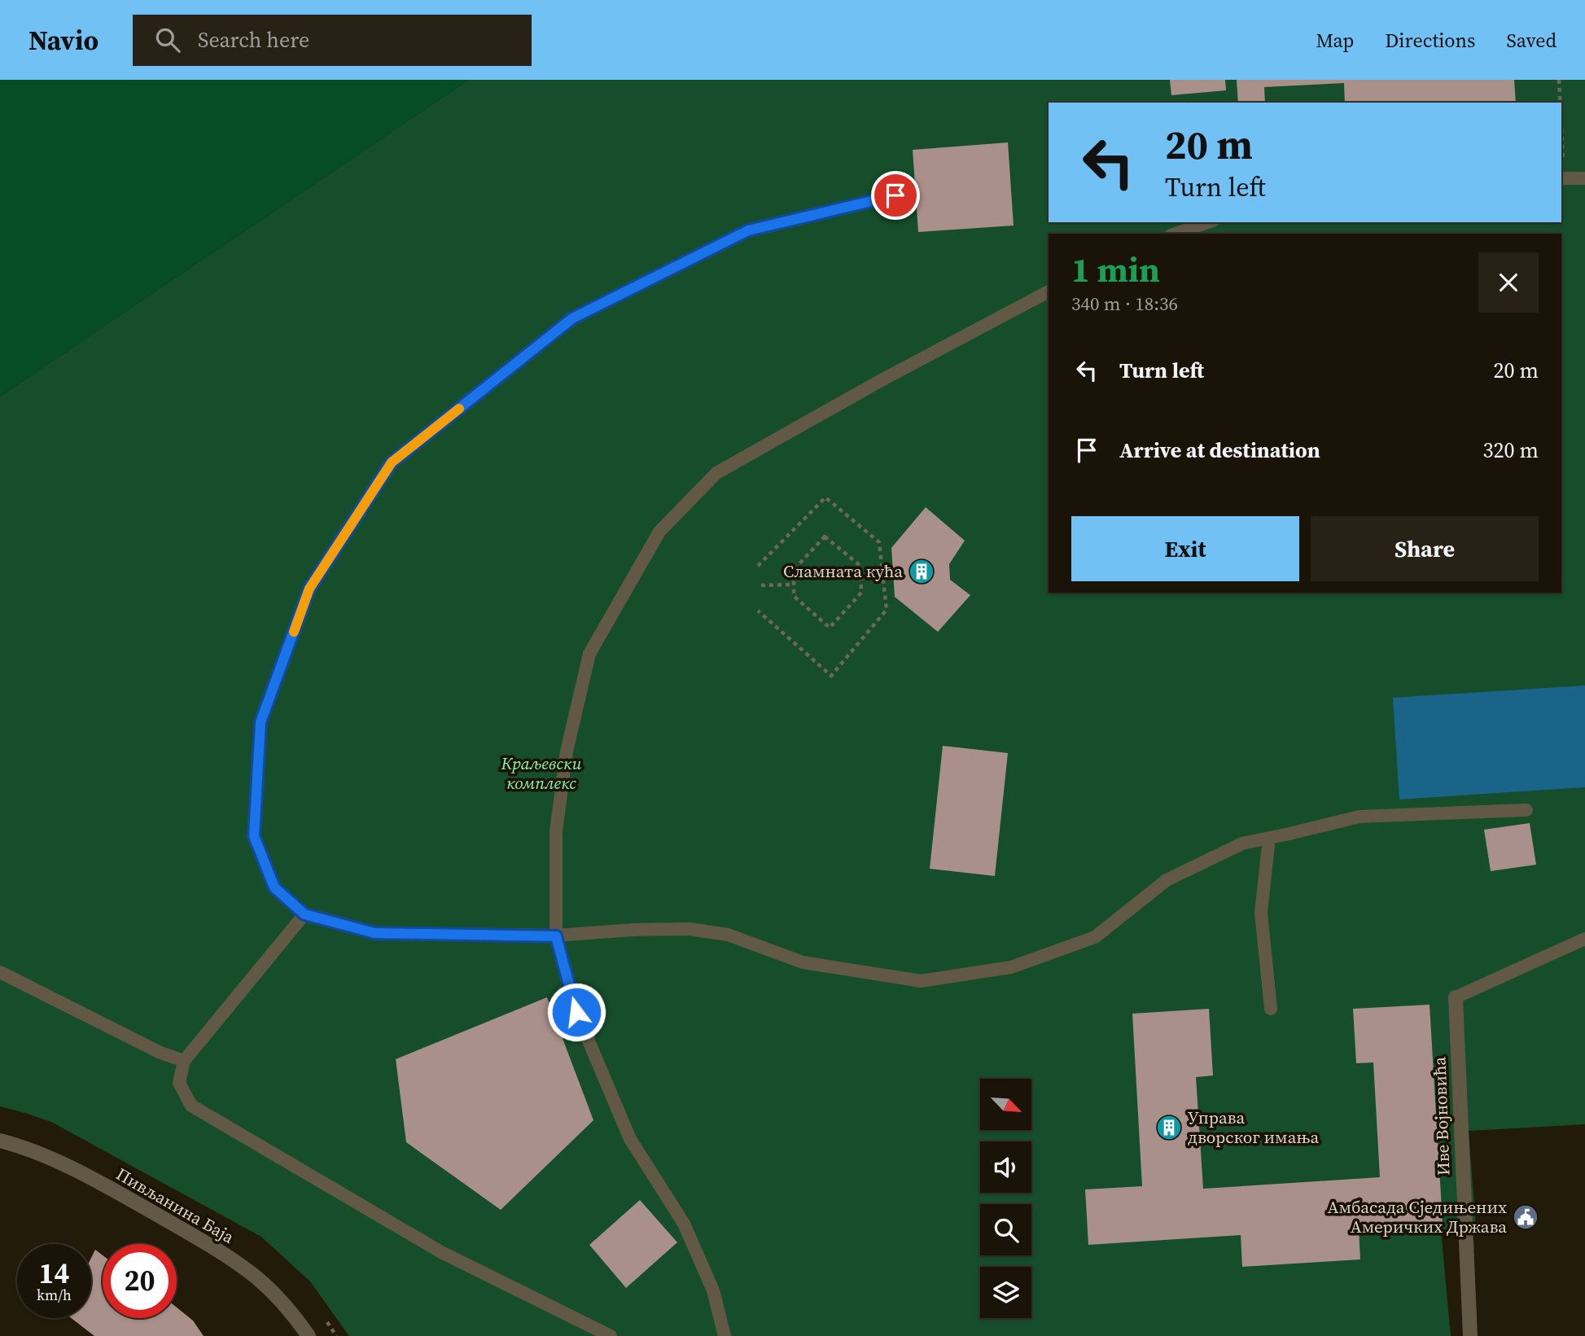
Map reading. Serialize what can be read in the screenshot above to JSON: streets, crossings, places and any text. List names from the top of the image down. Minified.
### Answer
{"streets":{"street":["Иве Војновића","Пивљанина Баја"]},"parks":["Краљевски комплекс"],"places":{"building":["Сламната кућа","Управа дворског имања"],"public building":["Амбасада Сједињених Америчких Држава"]},"north":"bottom right","page":{"header":"Navio","search":"Search here","nav":["Map","Directions","Saved"],"turn":["20 m","Turn left"],"heading":["1 min","340 m · 18:36"],"list":[{"name":"Turn left","value":"20 m"},{"name":"Arrive at destination","value":"320 m"}],"buttons":["Exit","Share"],"speed":"14 km/h","limit":"20"}}
